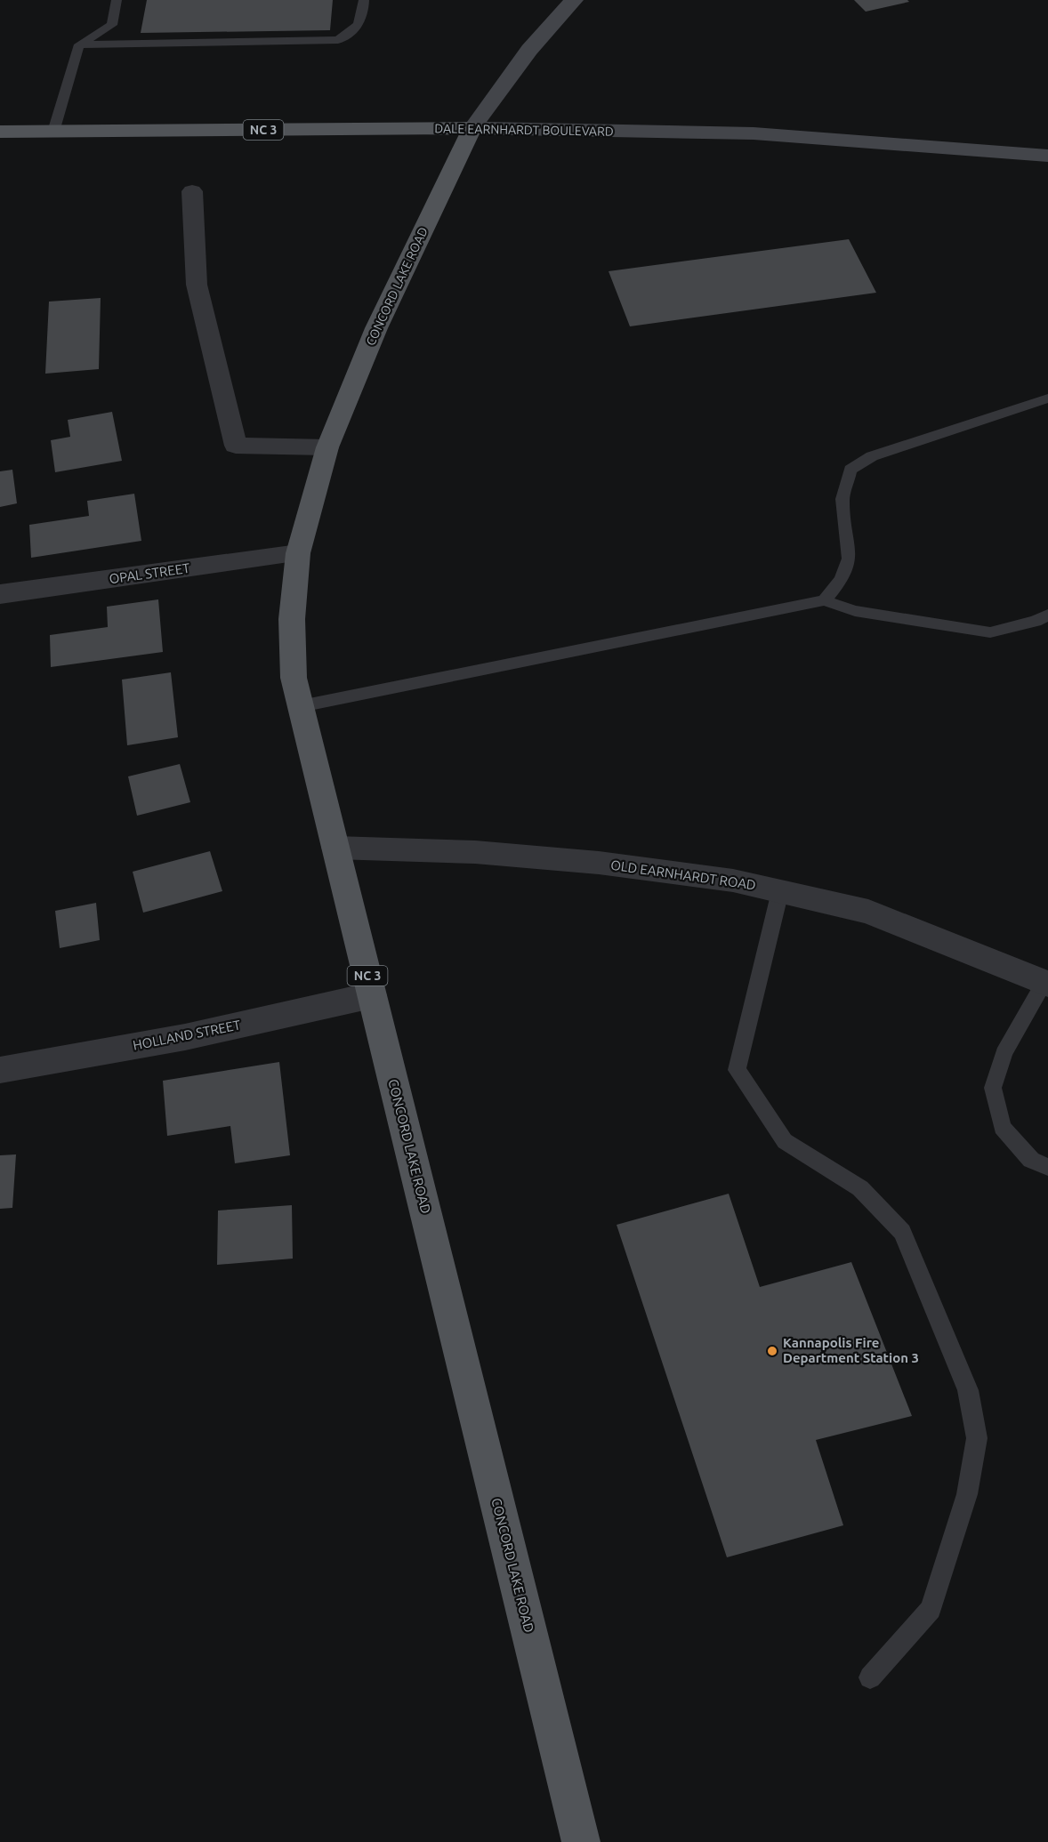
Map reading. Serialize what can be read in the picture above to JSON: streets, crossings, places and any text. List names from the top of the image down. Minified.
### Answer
{"streets":{"main road":["NC 3","DALE EARNHARDT BOULEVARD","CONCORD LAKE ROAD"],"street":["OPAL STREET","OLD EARNHARDT ROAD","HOLLAND STREET"]},"crossings":[["DALE EARNHARDT BOULEVARD","CONCORD LAKE ROAD"],["CONCORD LAKE ROAD","OPAL STREET"],["CONCORD LAKE ROAD","OLD EARNHARDT ROAD"],["CONCORD LAKE ROAD","HOLLAND STREET"]],"places":["Kannapolis Fire Department Station 3"]}
